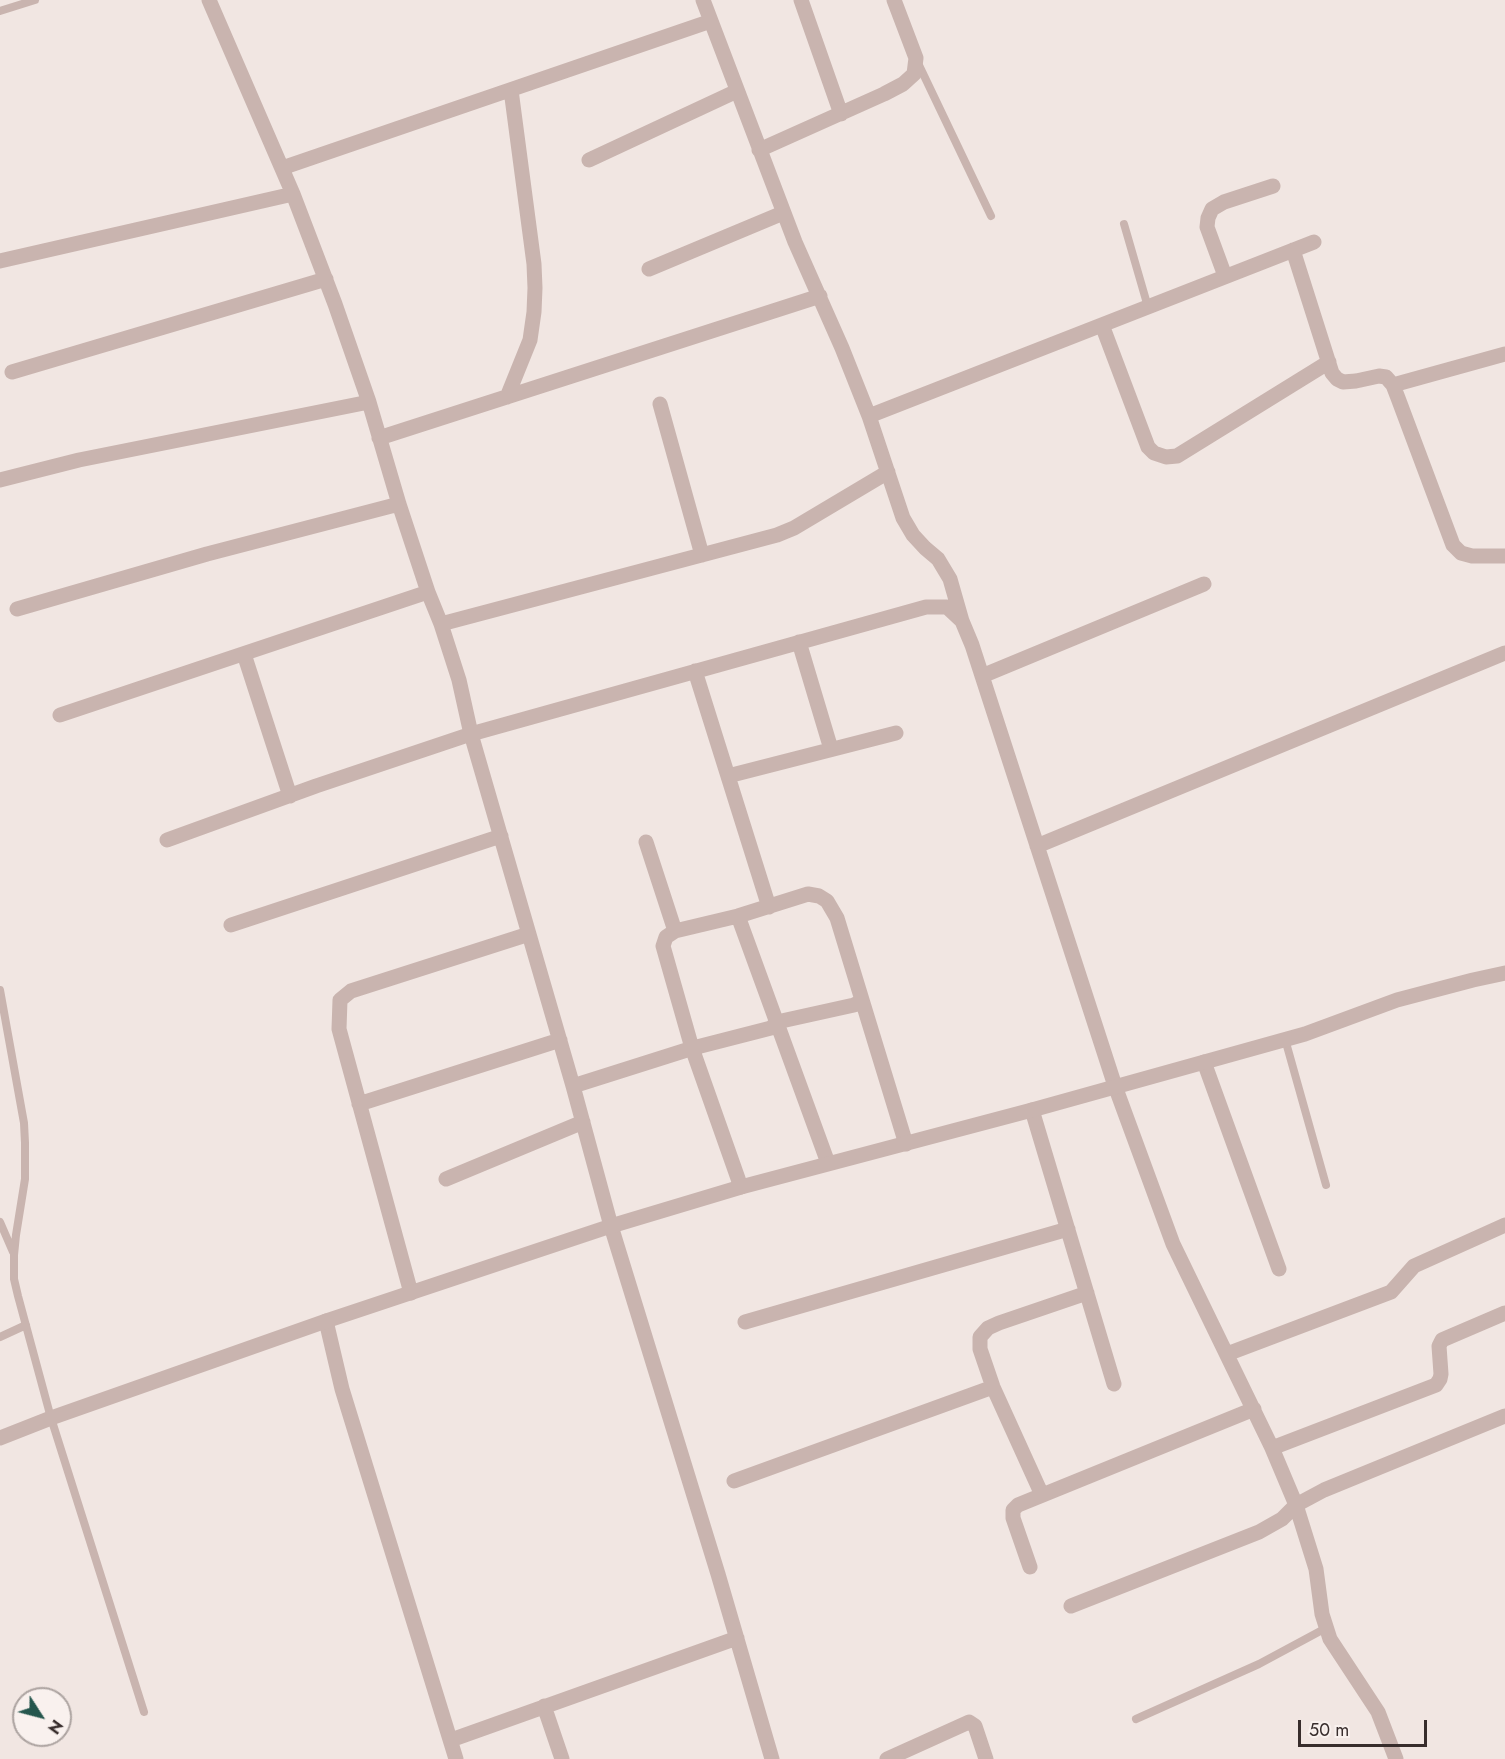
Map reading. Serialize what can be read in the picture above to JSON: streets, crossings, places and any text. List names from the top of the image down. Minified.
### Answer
{"scale_bar":"50 m","north":"bottom right"}
